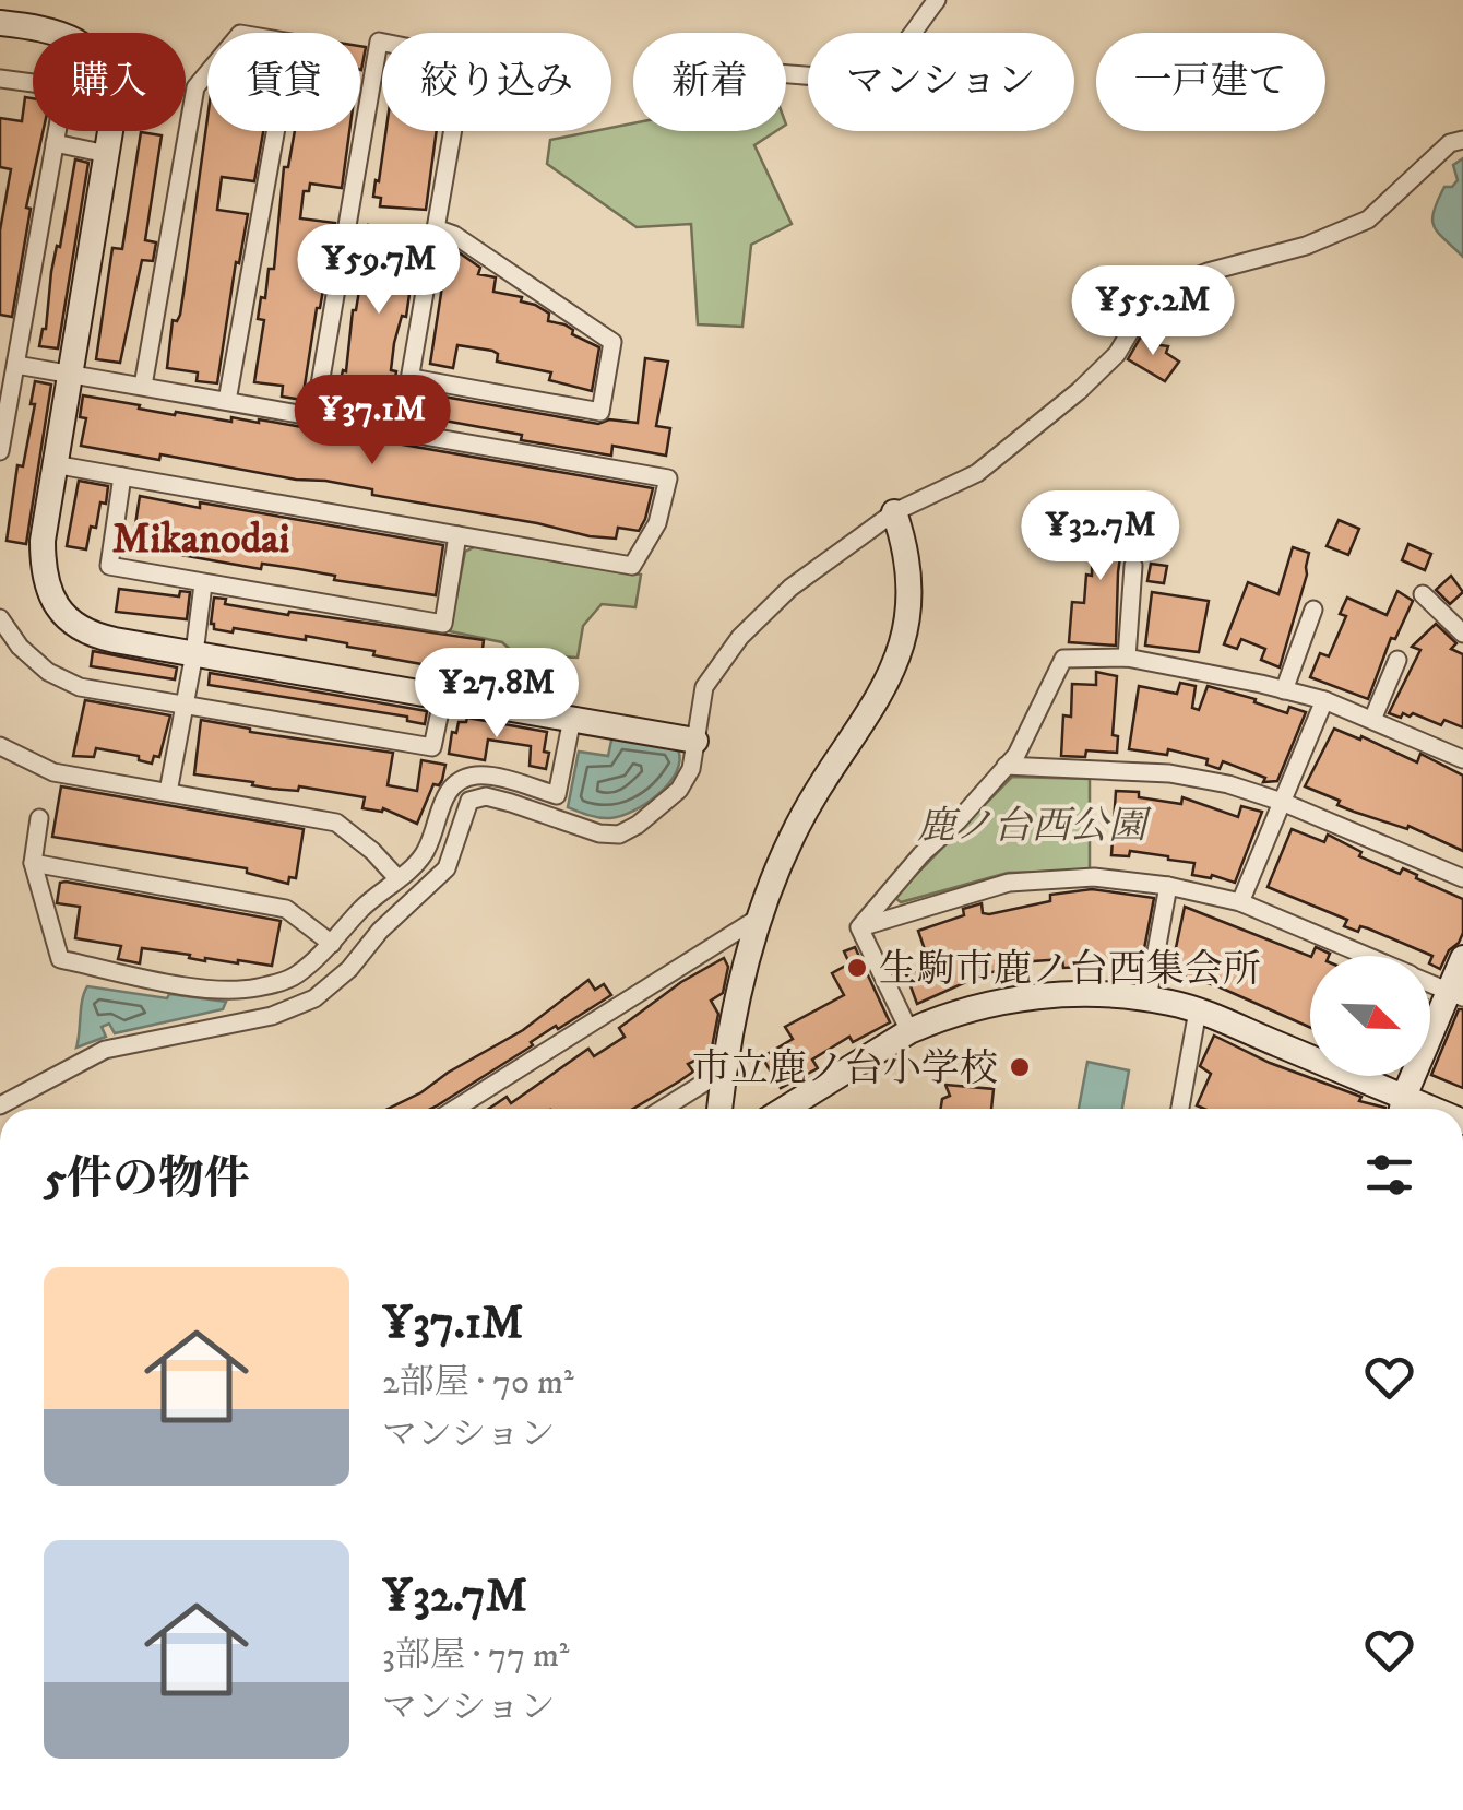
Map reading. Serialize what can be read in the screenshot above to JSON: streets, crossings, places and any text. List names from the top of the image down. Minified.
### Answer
{"districts":["Mikanodai"],"parks":["鹿ノ台西公園"],"places":["生駒市鹿ノ台西集会所","市立鹿ノ台小学校"],"north":"bottom right","page":{"chip":["購入","賃貸","絞り込み","新着","マンション","一戸建て"],"price":["¥59.7M","¥55.2M","¥37.1M","¥32.7M","¥27.8M"],"heading":"5件の物件","list":[{"name":"¥37.1M","note":"2部屋 · 70 m² · マンション"},{"name":"¥32.7M","note":"3部屋 · 77 m² · マンション"}]}}
